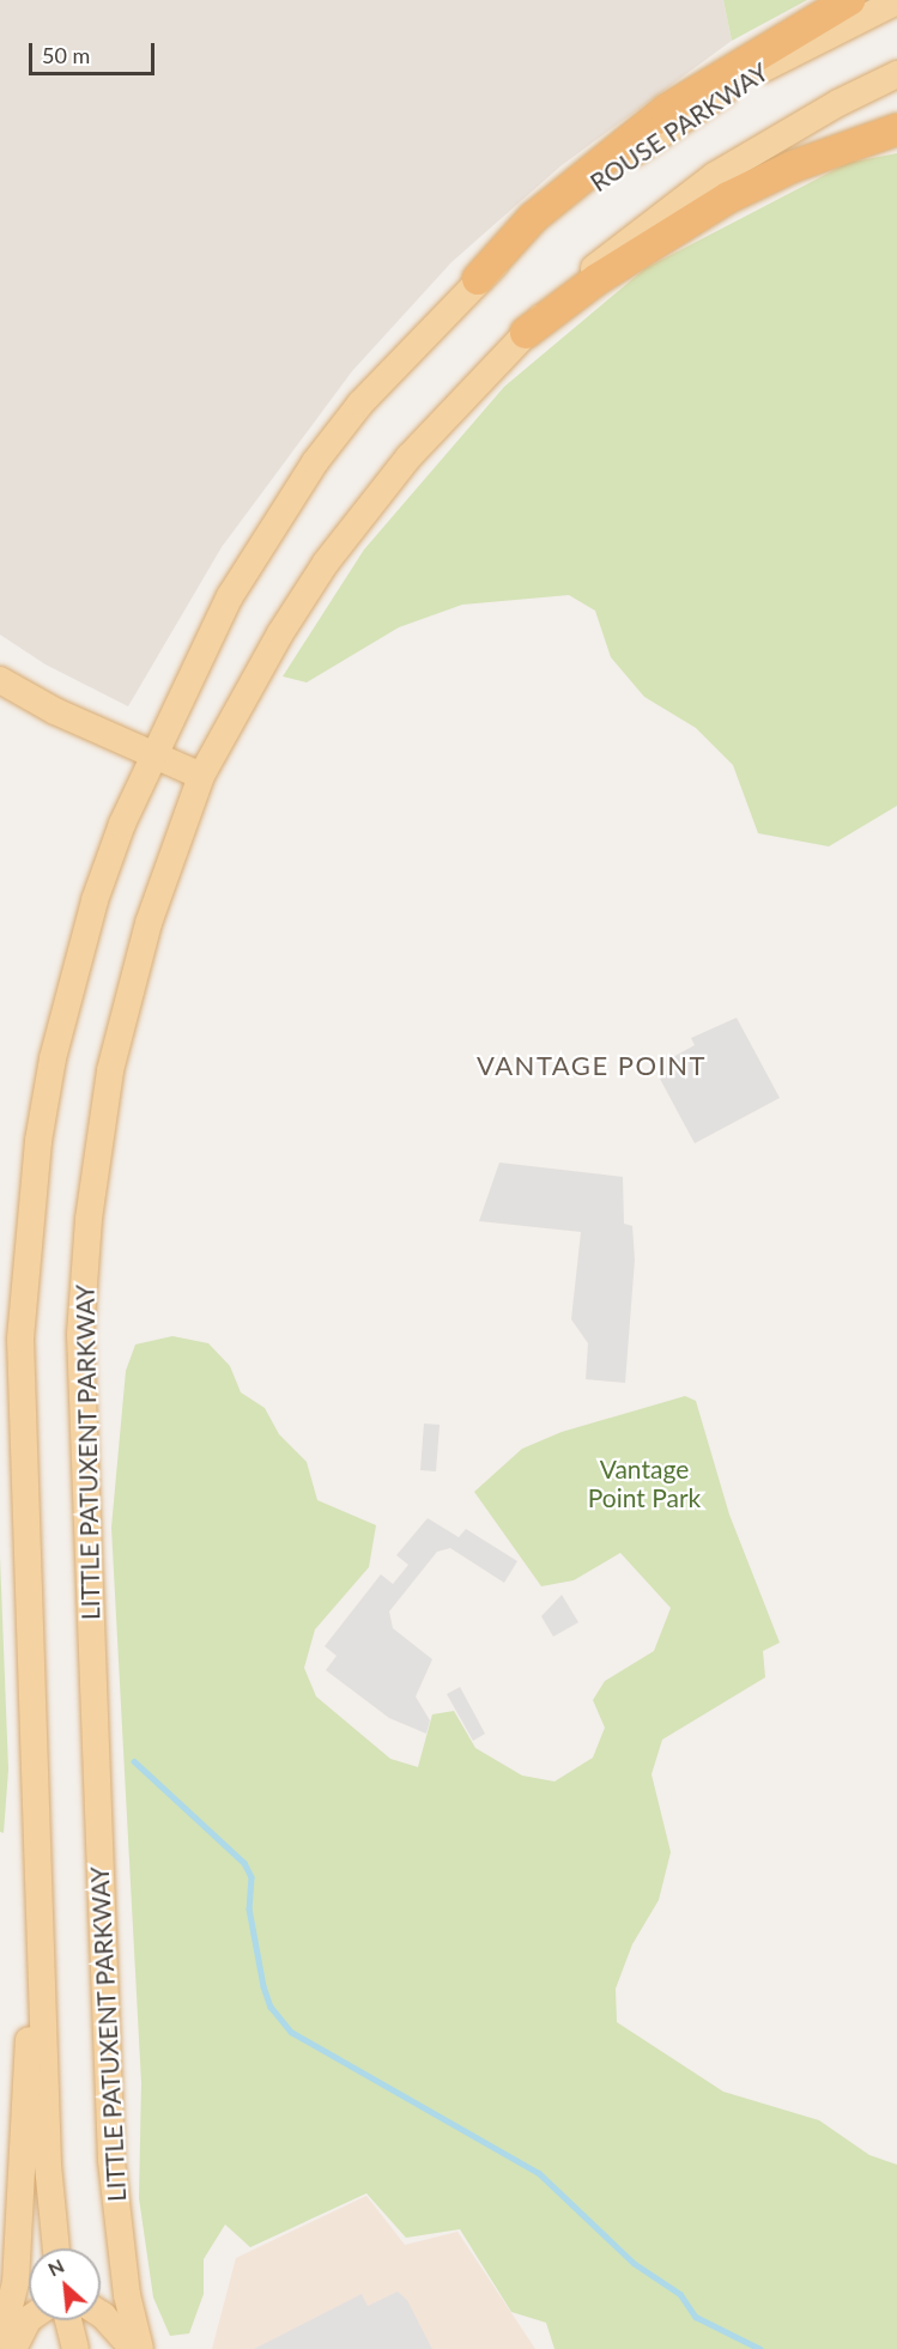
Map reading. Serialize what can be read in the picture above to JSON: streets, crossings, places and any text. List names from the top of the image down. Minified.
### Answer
{"streets":{"main road":["ROUSE PARKWAY","LITTLE PATUXENT PARKWAY"]},"districts":["VANTAGE POINT"],"parks":["Vantage Point Park"],"scale_bar":"50 m","north":"top left"}
